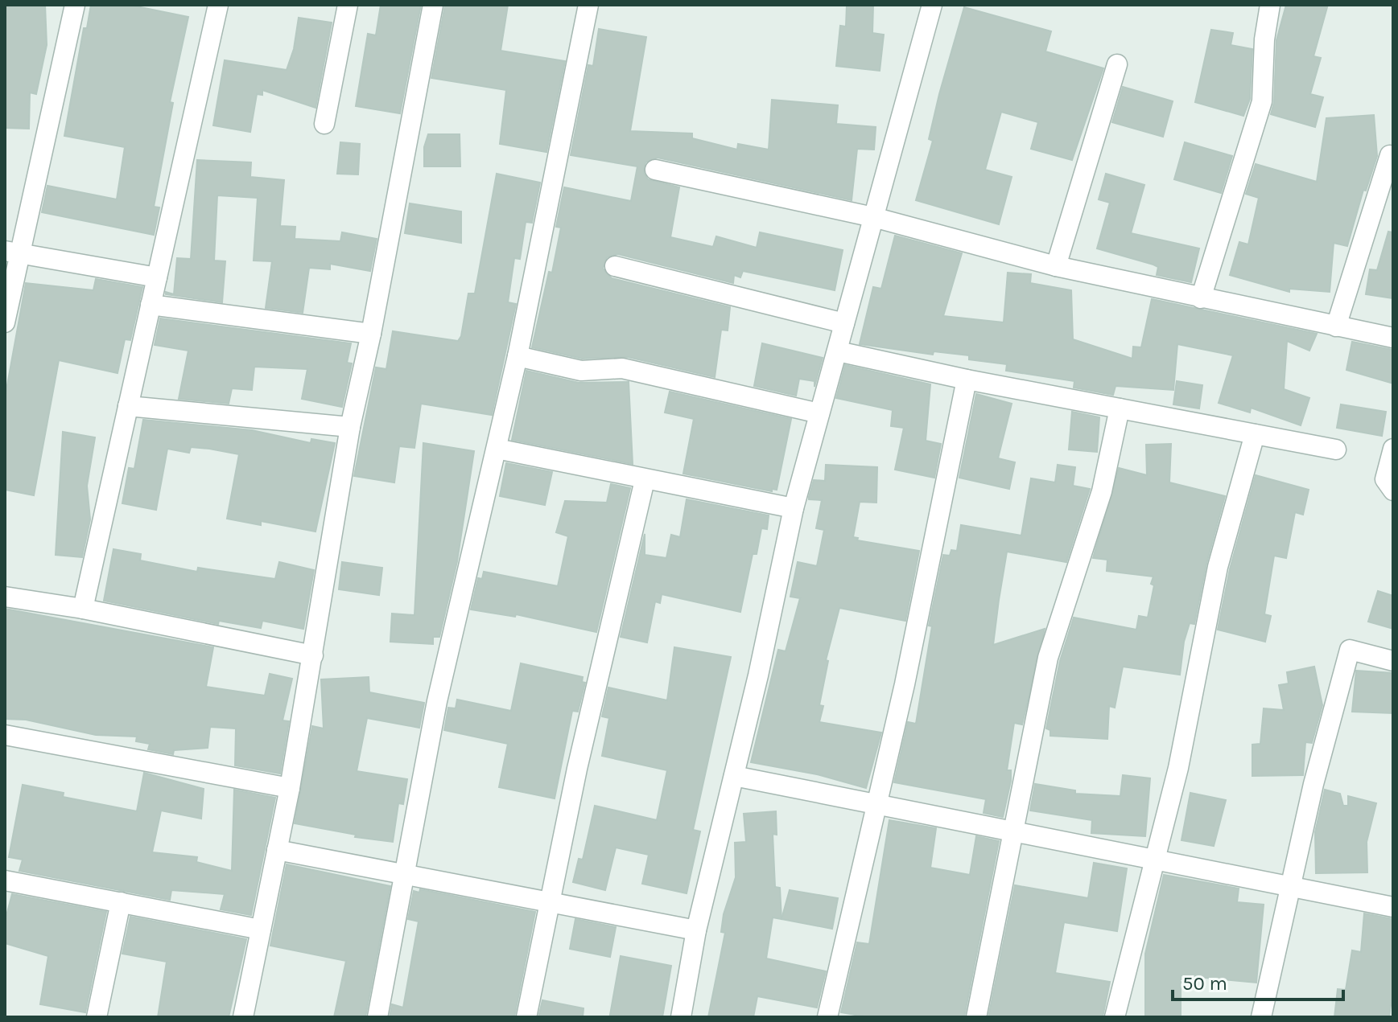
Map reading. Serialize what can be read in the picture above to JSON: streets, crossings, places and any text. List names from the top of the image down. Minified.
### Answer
{"scale_bar":"50 m"}
